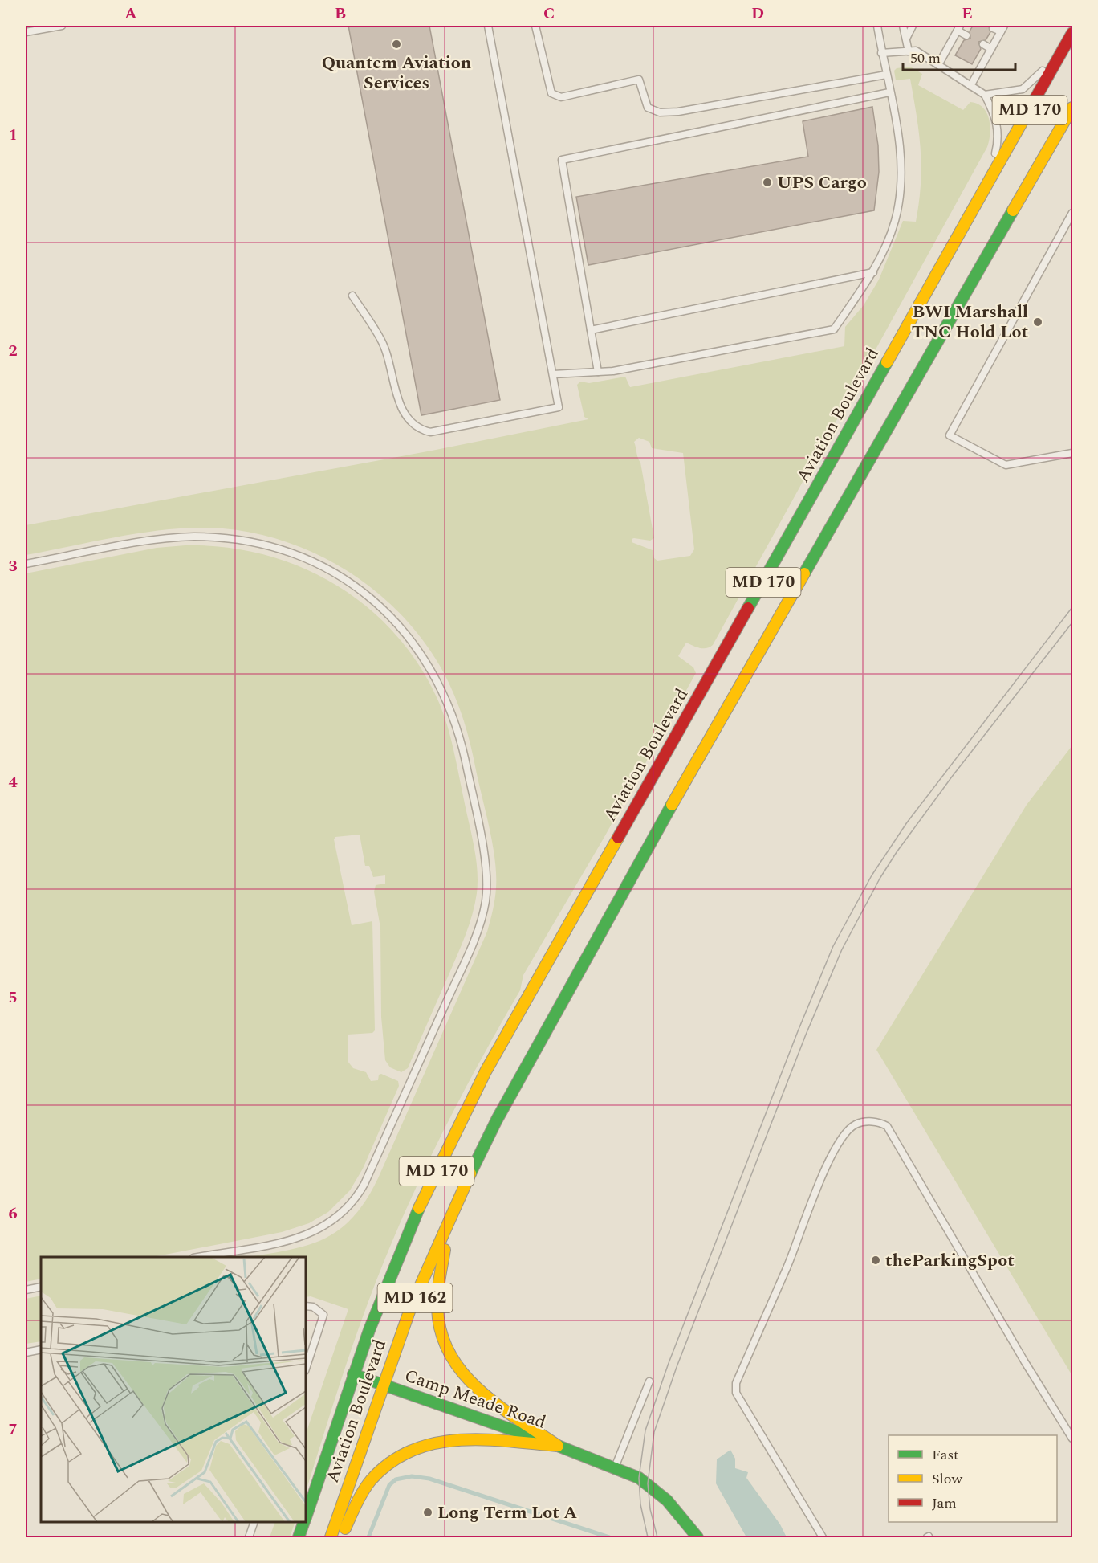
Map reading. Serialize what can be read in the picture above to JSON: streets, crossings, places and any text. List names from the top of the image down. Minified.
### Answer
{"streets":{"main road":["MD 170","Aviation Boulevard","MD 162","Camp Meade Road"]},"crossings":[["MD 170","Aviation Boulevard"],["MD 170","Camp Meade Road"],["Aviation Boulevard","Camp Meade Road"]],"places":["Quantem Aviation Services","UPS Cargo","BWI Marshall TNC Hold Lot","theParkingSpot","Long Term Lot A"],"legend":["Fast","Slow","Jam"],"scale_bar":"50 m","grid":{"columns":["A","B","C","D","E"],"rows":["1","2","3","4","5","6","7"]}}
